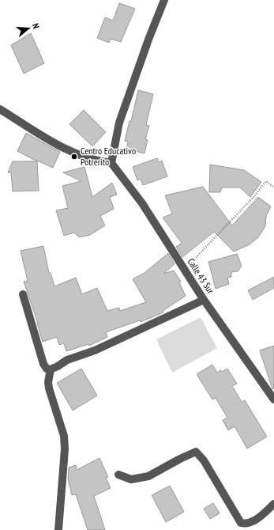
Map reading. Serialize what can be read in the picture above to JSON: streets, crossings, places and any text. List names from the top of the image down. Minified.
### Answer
{"streets":{"street":["Calle 43 Sur"]},"places":["Centro Educativo Potrerito"],"north":"right"}
